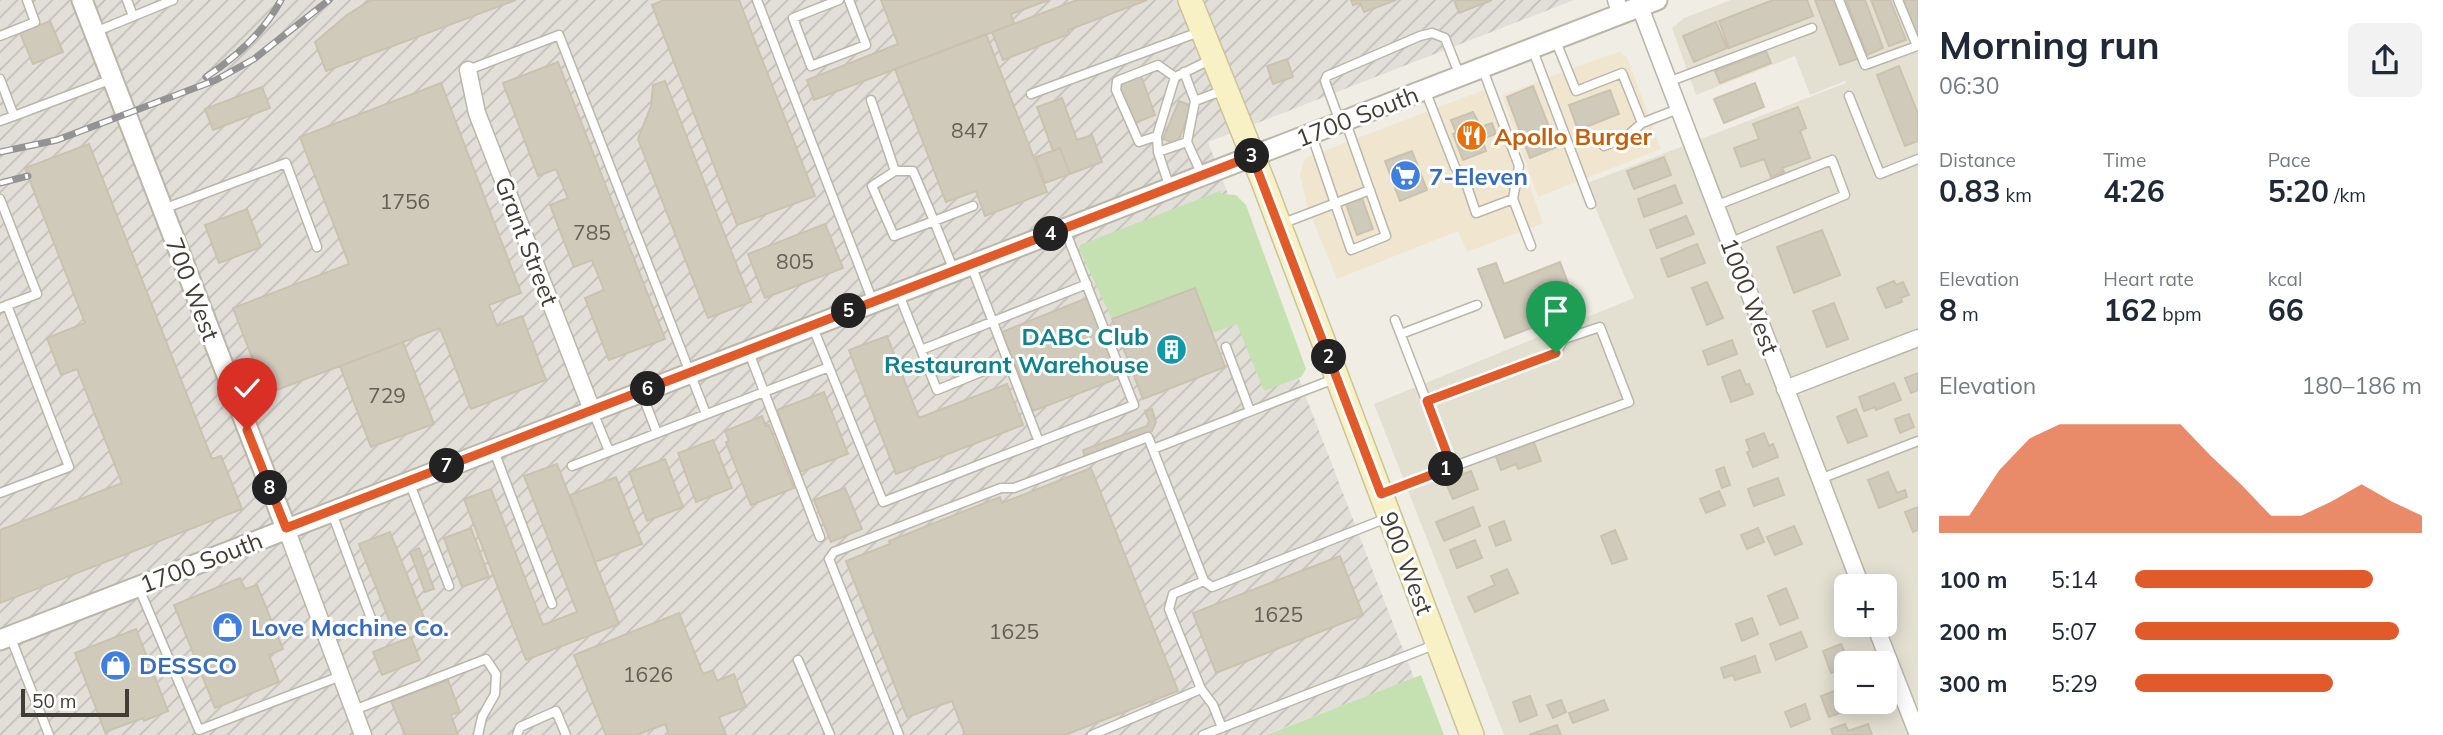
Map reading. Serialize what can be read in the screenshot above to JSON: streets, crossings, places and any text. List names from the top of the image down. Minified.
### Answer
{"streets":{"main road":["900 West"],"street":["1700 South","Grant Street","700 West","1000 West"]},"crossings":[["1700 South","Grant Street"],["1700 South","700 West"],["1700 South","1000 West"],["1700 South","900 West"]],"places":{"restaurant":["Apollo Burger"],"supermarket":["7-Eleven"],"building":["DABC Club Restaurant Warehouse"],"shop":["Love Machine Co.","DESSCO"]},"house_numbers":["847","1756","785","805","729","1625","1625","1626"],"scale_bar":"50 m","page":{"heading":["Morning run","06:30"],"stats":[["Distance","0.83 km"],["Time","4:26"],["Pace","5:20 /km"],["Elevation","8 m"],["Heart rate","162 bpm"],["kcal","66"]],"pins":["3","4","5","2","6","7","1","8"],"chart":["Elevation","180–186 m"],"list":[{"name":"100 m","note":"5:14"},{"name":"200 m","note":"5:07"},{"name":"300 m","note":"5:29"}],"map_buttons":["+","−"],"scale":"50 m"}}
